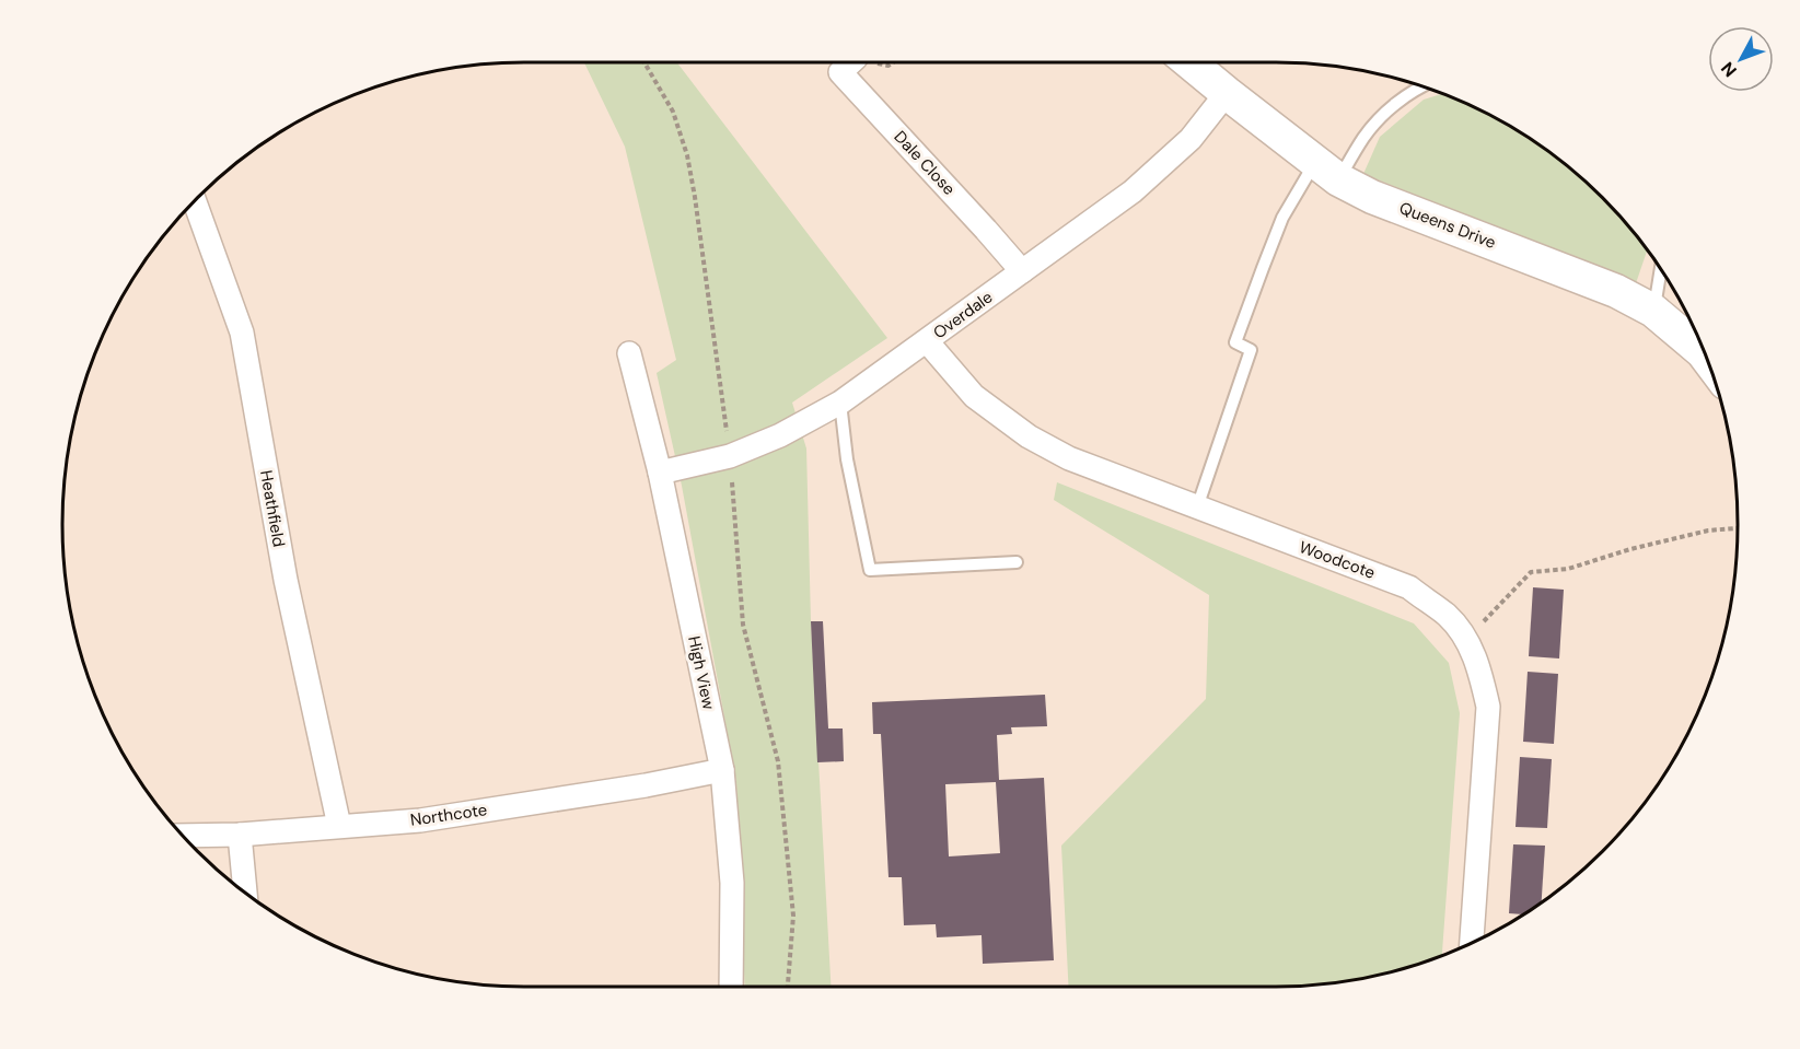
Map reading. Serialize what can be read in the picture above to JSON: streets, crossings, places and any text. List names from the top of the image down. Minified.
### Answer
{"streets":{"street":["Dale Close","Queens Drive","Overdale","Heathfield","Woodcote","High View","Northcote"]},"crossings":[["Dale Close","Overdale"],["Queens Drive","Overdale"],["Overdale","Woodcote"],["Overdale","High View"],["Heathfield","Northcote"],["High View","Northcote"]],"north":"bottom left"}
